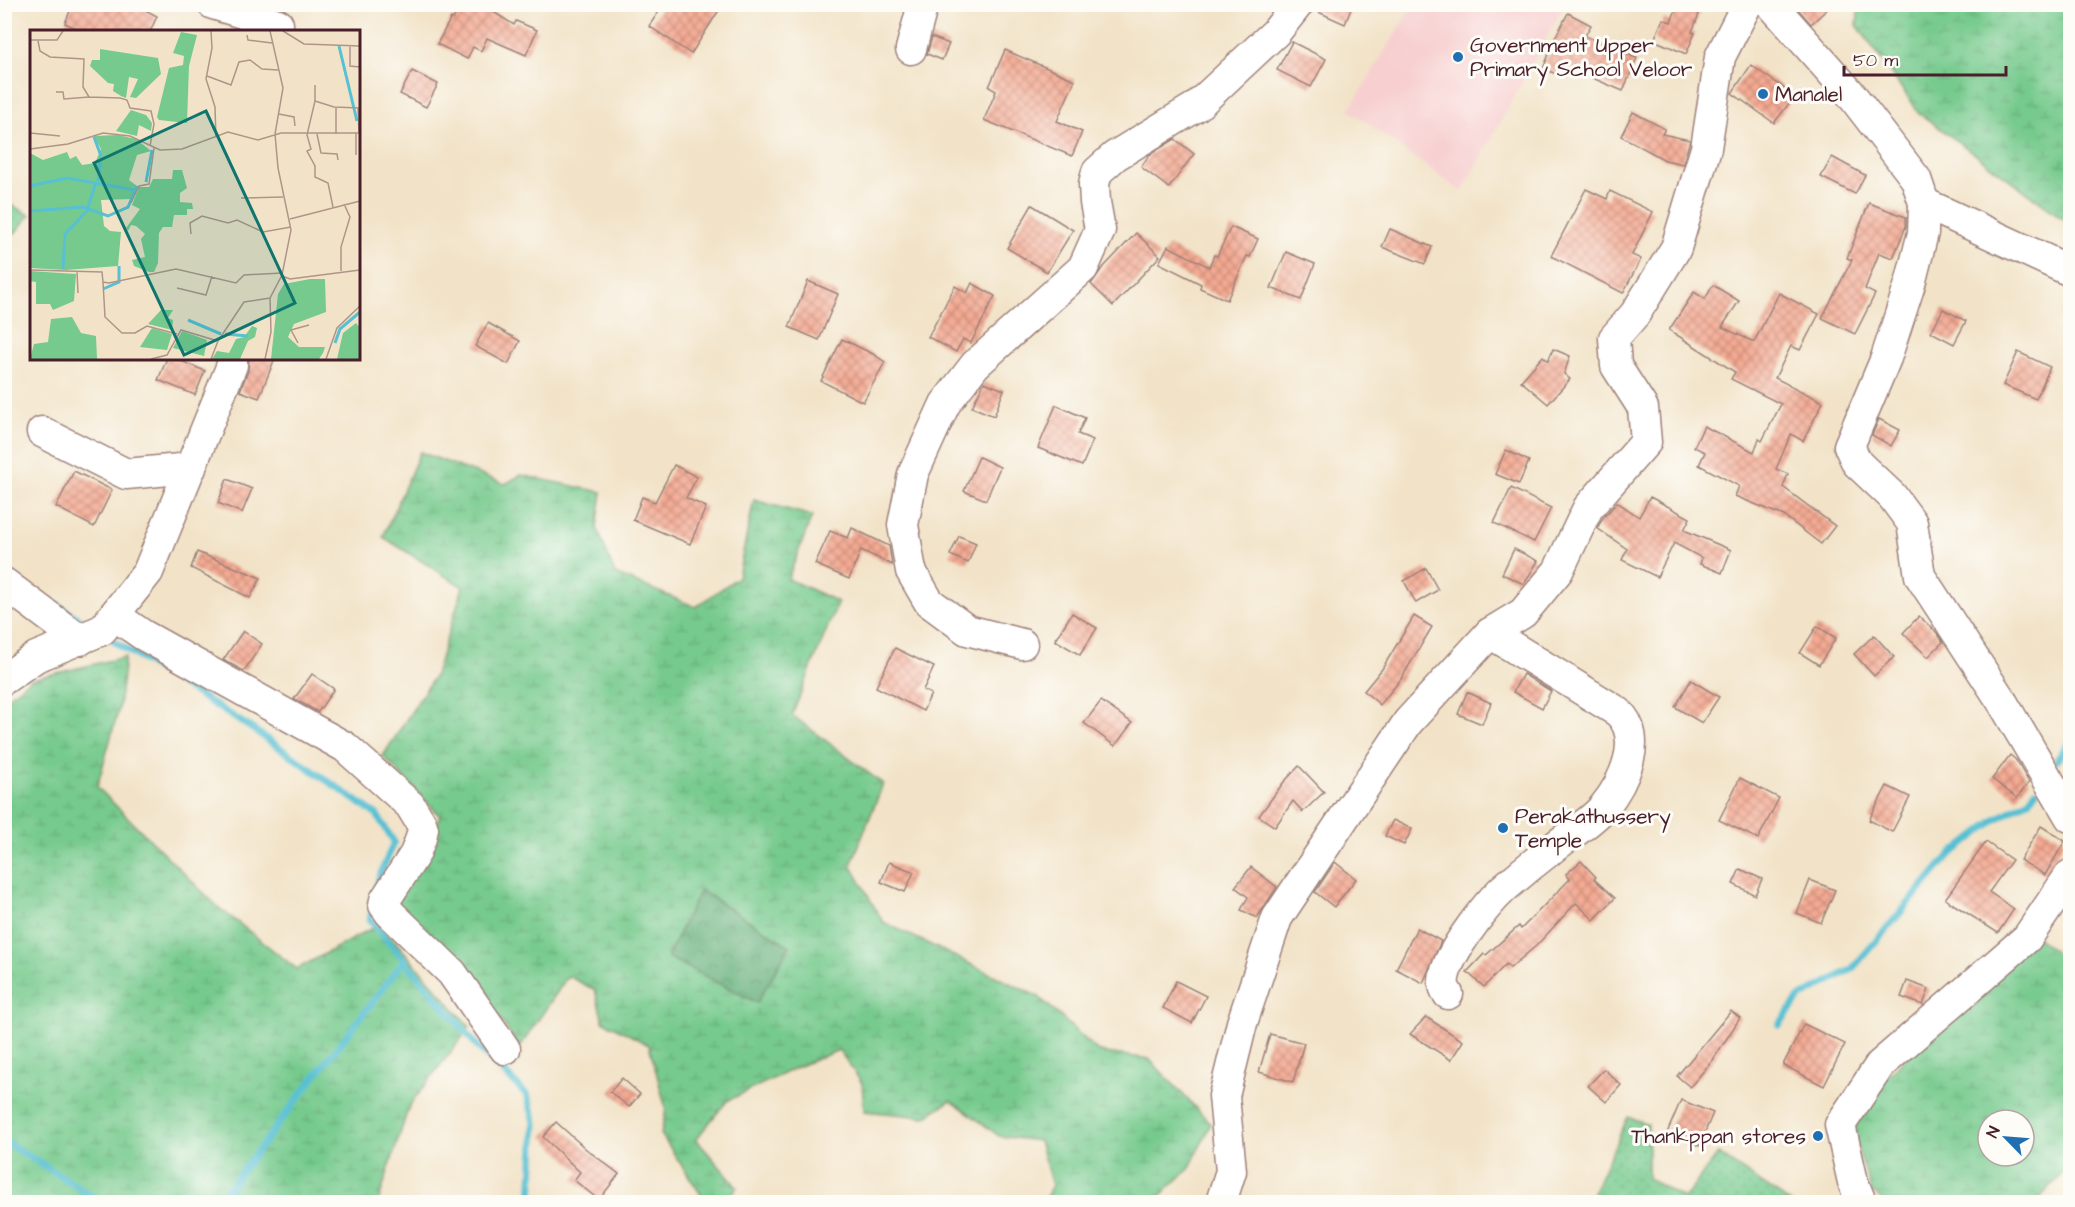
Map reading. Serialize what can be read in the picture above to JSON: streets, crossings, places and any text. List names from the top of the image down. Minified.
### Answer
{"places":["Government Upper Primary School Veloor","Manalel","Perakathussery Temple","Thankppan stores"],"scale_bar":"50 m","north":"top left"}
